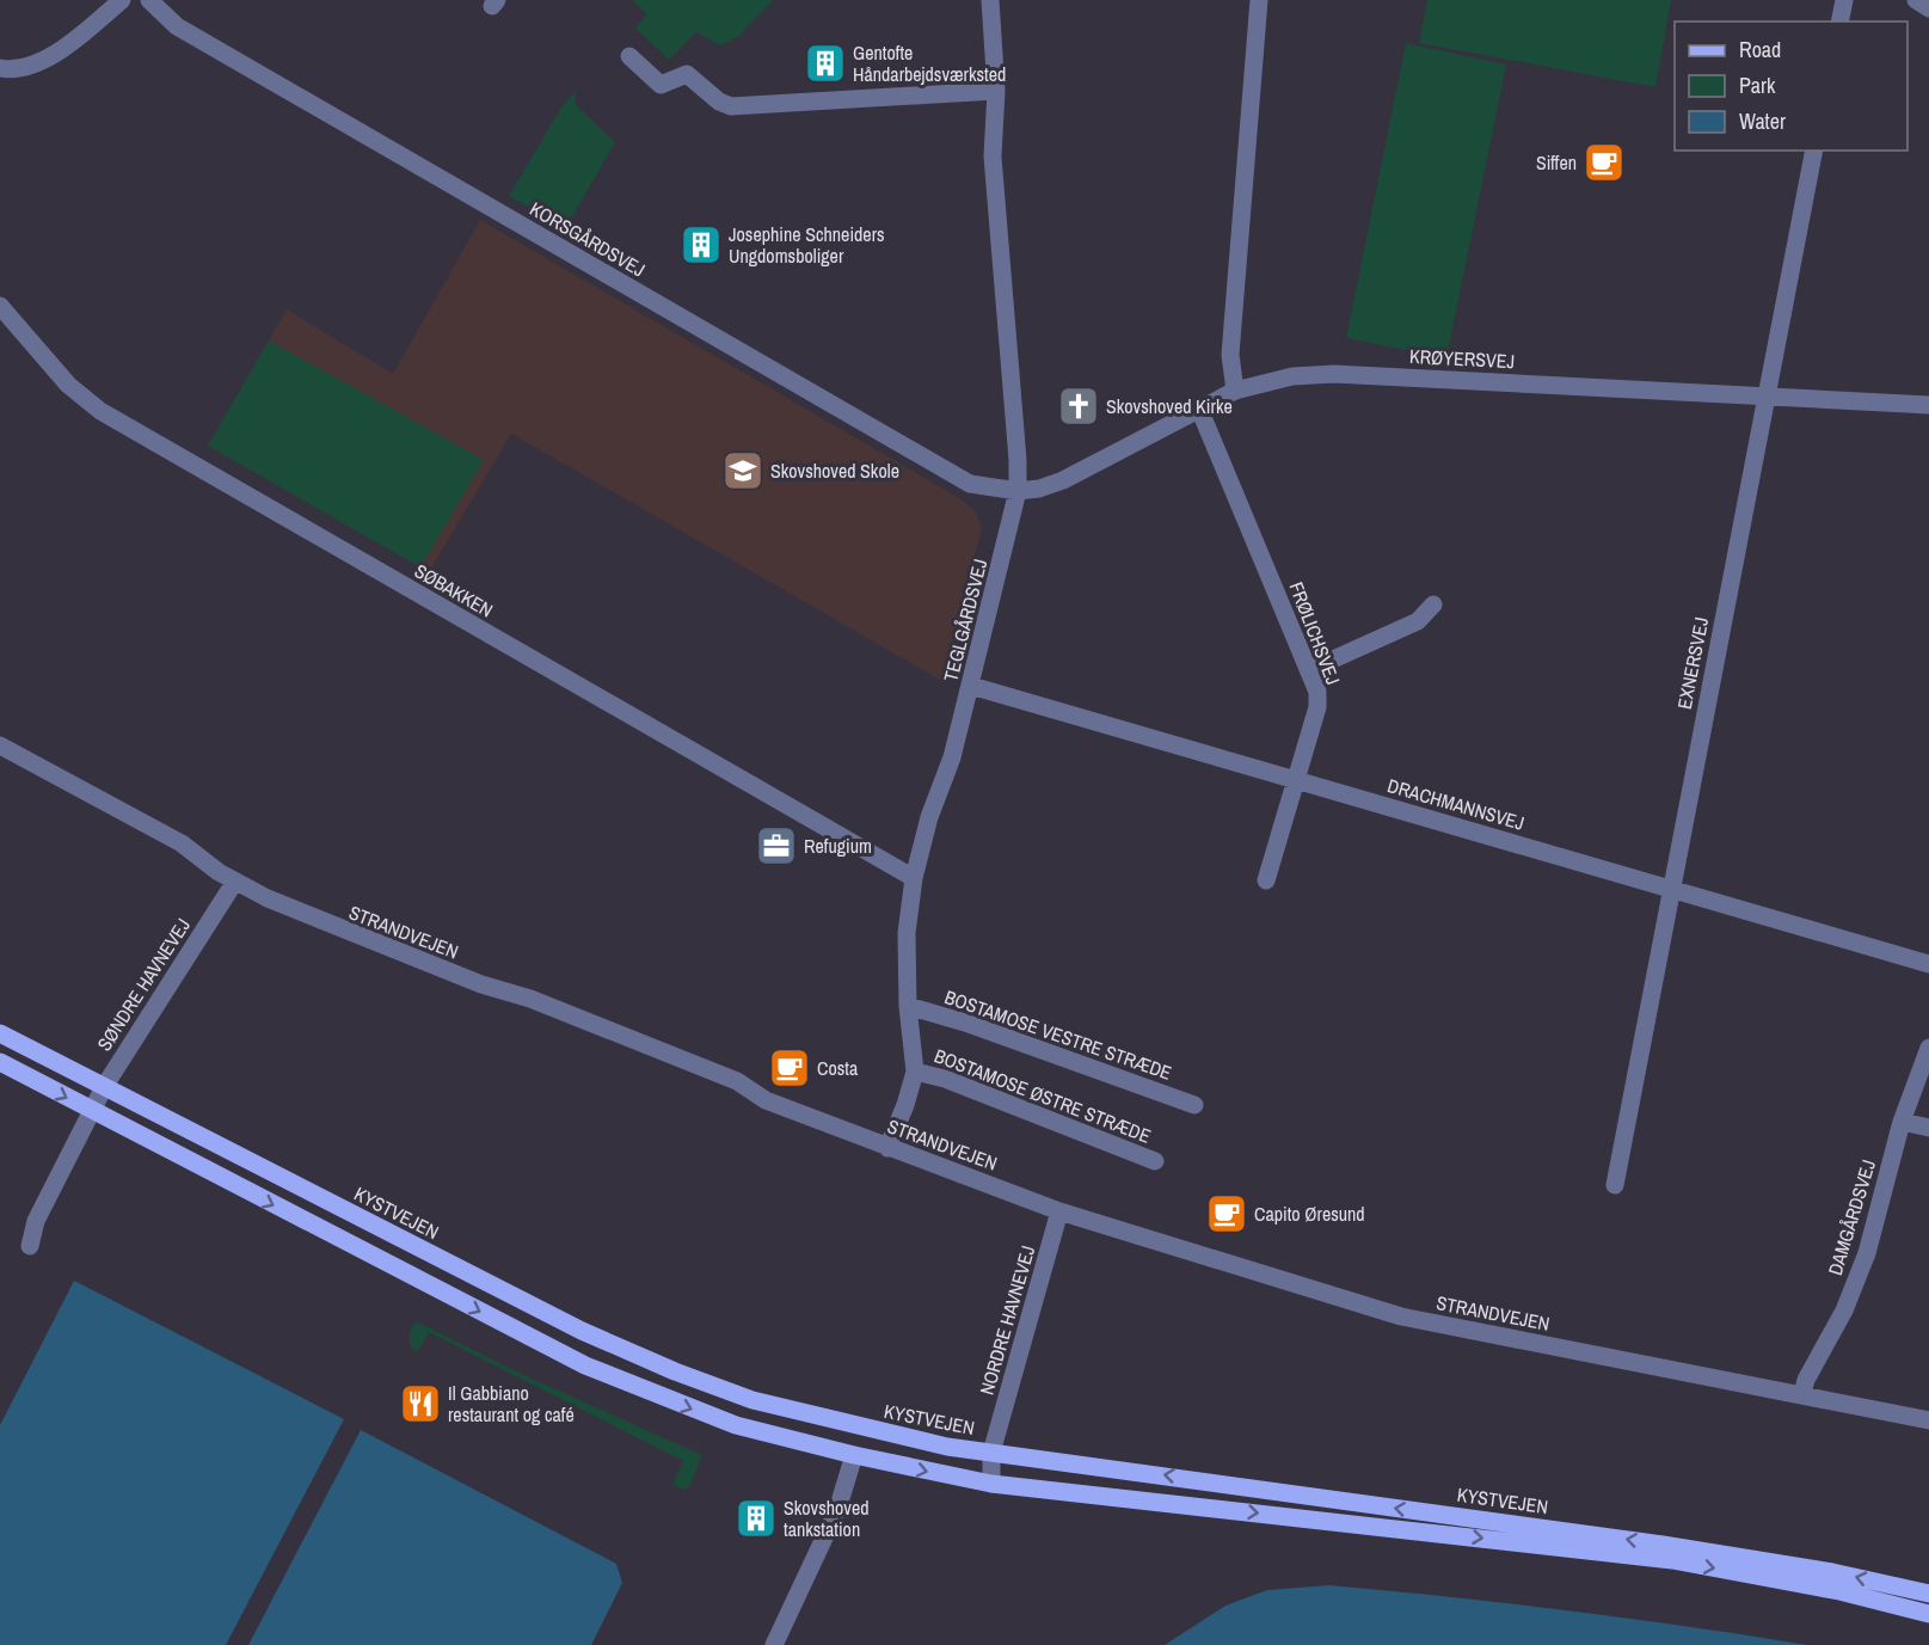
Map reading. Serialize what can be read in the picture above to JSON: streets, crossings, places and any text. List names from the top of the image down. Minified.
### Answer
{"streets":{"main road":["KYSTVEJEN"],"street":["KORSGÅRDSVEJ","KRØYERSVEJ","SØBAKKEN","TEGLGÅRDSVEJ","FRØLICHSVEJ","EXNERSVEJ","DRACHMANNSVEJ","STRANDVEJEN","SØNDRE HAVNEVEJ","BOSTAMOSE VESTRE STRÆDE","BOSTAMOSE ØSTRE STRÆDE","DAMGÅRDSVEJ","NORDRE HAVNEVEJ"]},"crossings":[["KORSGÅRDSVEJ","KRØYERSVEJ"],["KORSGÅRDSVEJ","TEGLGÅRDSVEJ"],["KRØYERSVEJ","TEGLGÅRDSVEJ"],["KRØYERSVEJ","FRØLICHSVEJ"],["KRØYERSVEJ","EXNERSVEJ"],["SØBAKKEN","TEGLGÅRDSVEJ"],["TEGLGÅRDSVEJ","DRACHMANNSVEJ"],["TEGLGÅRDSVEJ","STRANDVEJEN"],["TEGLGÅRDSVEJ","BOSTAMOSE VESTRE STRÆDE"],["TEGLGÅRDSVEJ","BOSTAMOSE ØSTRE STRÆDE"],["FRØLICHSVEJ","DRACHMANNSVEJ"],["EXNERSVEJ","DRACHMANNSVEJ"],["STRANDVEJEN","SØNDRE HAVNEVEJ"],["STRANDVEJEN","DAMGÅRDSVEJ"],["STRANDVEJEN","NORDRE HAVNEVEJ"],["SØNDRE HAVNEVEJ","KYSTVEJEN"],["KYSTVEJEN","NORDRE HAVNEVEJ"]],"places":{"building":["Gentofte Håndarbejdsværksted","Josephine Schneiders Ungdomsboliger","Skovshoved tankstation"],"cafe":["Siffen","Costa","Capito Øresund"],"church":["Skovshoved Kirke"],"school or university":["Skovshoved Skole"],"office":["Refugium"],"restaurant":["Il Gabbiano restaurant og café"]},"legend":["Road","Park","Water"]}
